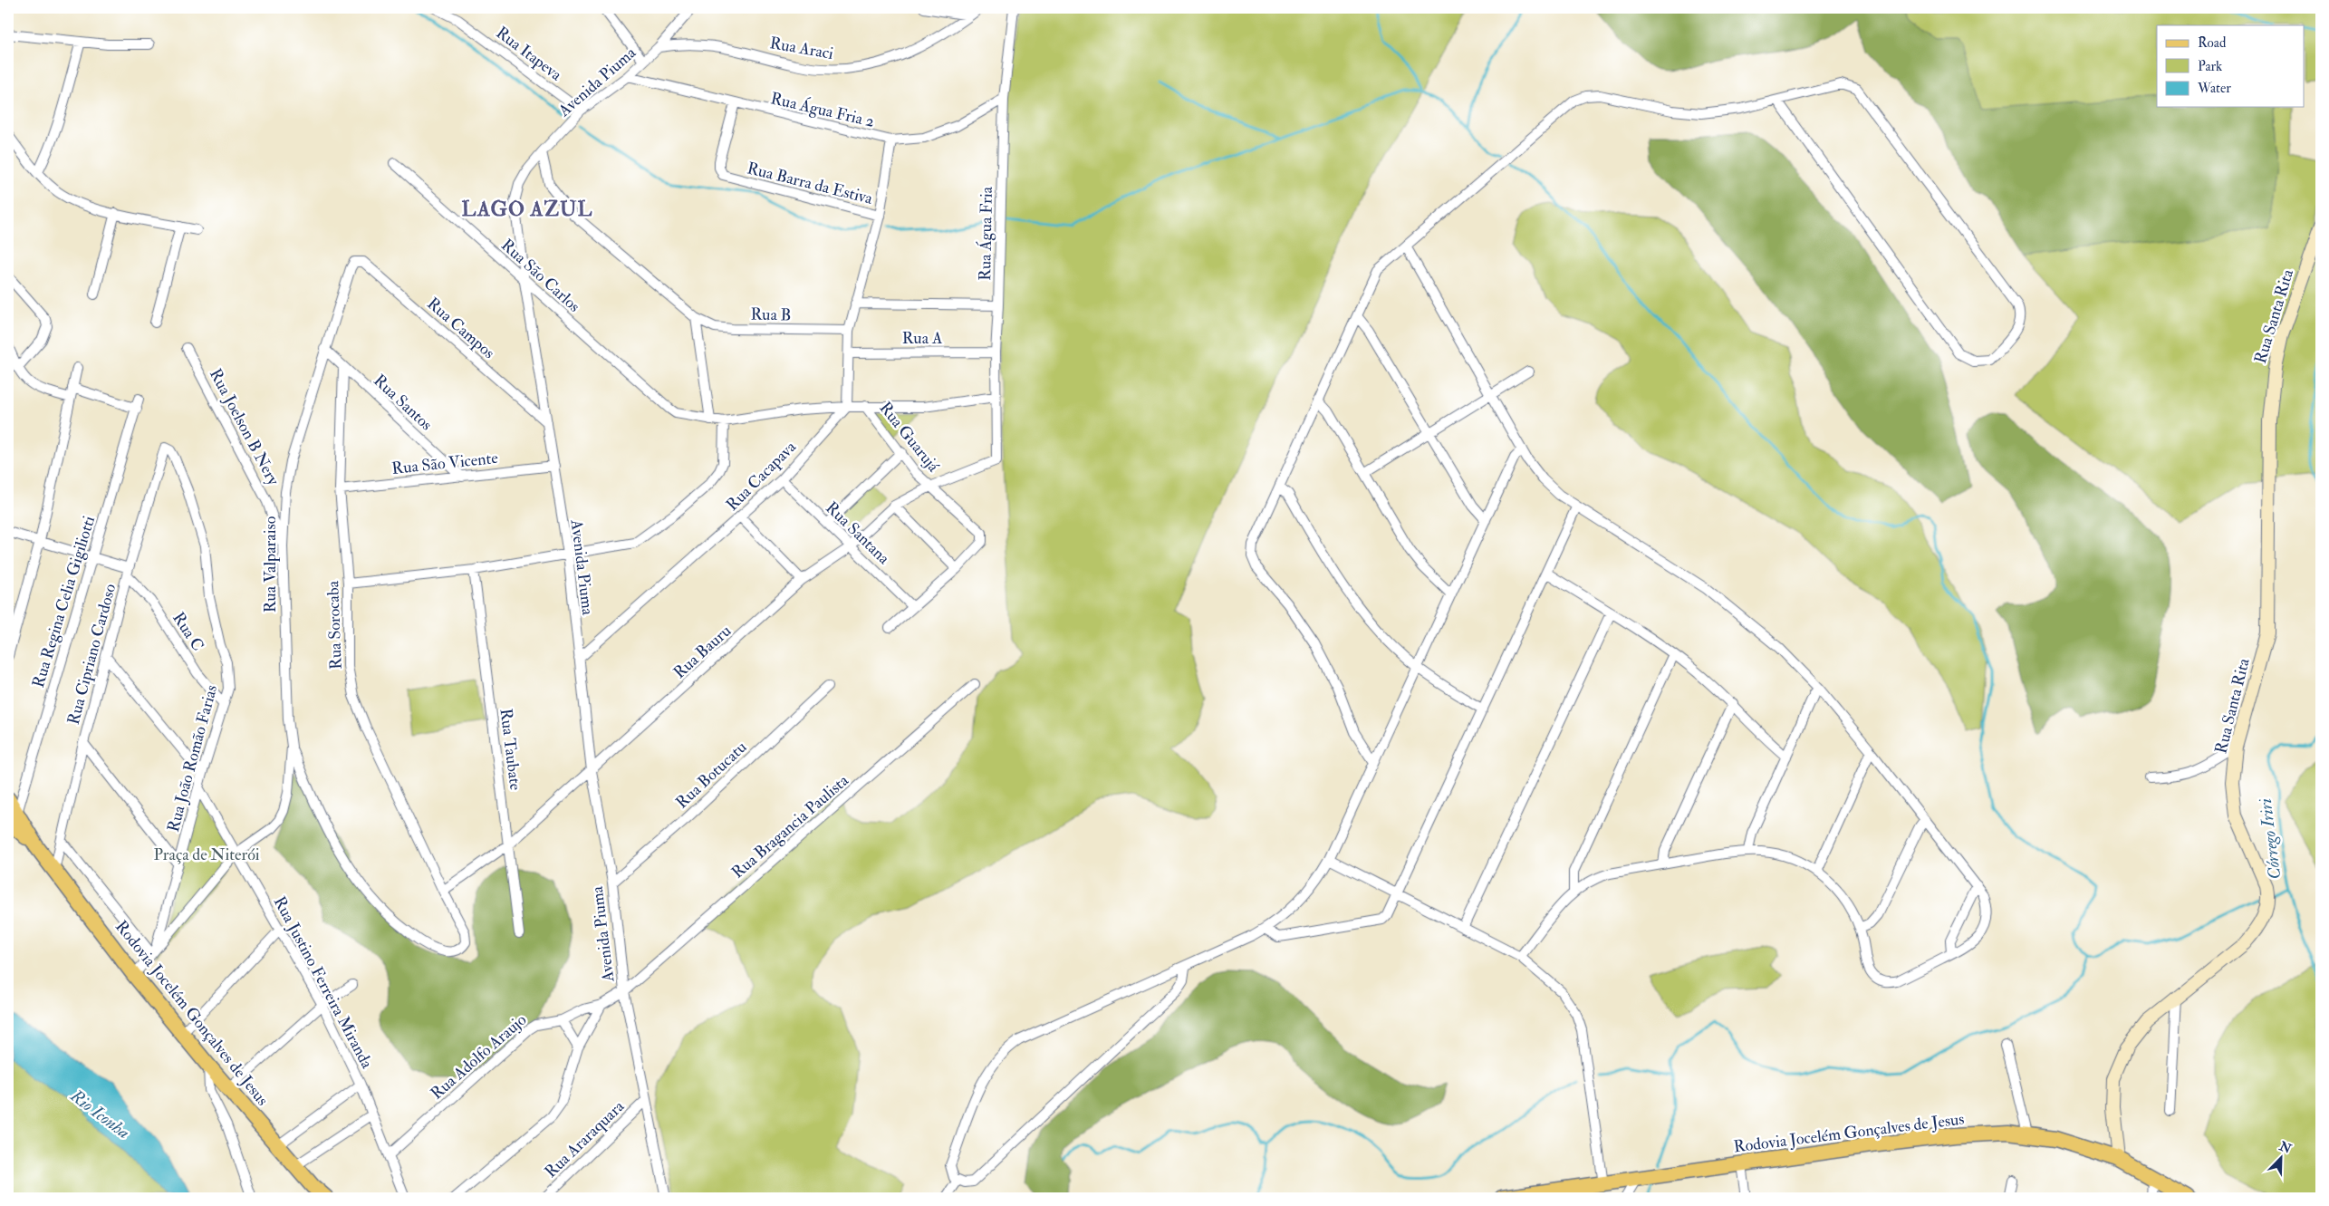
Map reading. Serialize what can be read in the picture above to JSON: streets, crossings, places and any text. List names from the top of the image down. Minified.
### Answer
{"streets":{"main road":["Rodovia Jocelém Gonçalves de Jesus"],"street":["Rua Araci","Rua Itapeva","Avenida Piuma","Rua Água Fria 2","Rua Barra da Estiva","Rua Água Fria","Rua São Carlos","Rua B","Rua Santa Rita","Rua Campos","Rua A","Rua Santos","Rua Joelson B Nery","Rua Guarujá","Rua São Vicente","Rua Cacapava","Rua Santana","Rua Valparaiso","Rua Regina Celia Gigiliotti","Rua Sorocaba","Rua C","Rua Bauru","Rua Cipriano Cardoso","Rua Taubate","Rua João Romão Farias","Rua Botucatu","Rua Bragancia Paulista","Rua Justino Ferreira Miranda","Rua Adolfo Araujo","Rua Araraquara"]},"crossings":[["Rua Araci","Avenida Piuma"],["Rua Itapeva","Avenida Piuma"],["Avenida Piuma","Rua Água Fria 2"],["Avenida Piuma","Rua São Carlos"],["Avenida Piuma","Rua B"],["Avenida Piuma","Rua Campos"],["Avenida Piuma","Rua São Vicente"],["Avenida Piuma","Rua Cacapava"],["Avenida Piuma","Rua Bauru"],["Avenida Piuma","Rua Botucatu"],["Avenida Piuma","Rua Bragancia Paulista"],["Avenida Piuma","Rua Adolfo Araujo"],["Avenida Piuma","Rua Araraquara"],["Rua Água Fria 2","Rua Barra da Estiva"],["Rua Água Fria 2","Rua Água Fria"],["Rua Água Fria","Rua A"],["Rua Água Fria","Rua Bauru"],["Rua Santa Rita","Rodovia Jocelém Gonçalves de Jesus"],["Rua Campos","Rua Valparaiso"],["Rua Santos","Rua São Vicente"],["Rua Santos","Rua Valparaiso"],["Rua Santos","Rua Sorocaba"],["Rua Joelson B Nery","Rua Valparaiso"],["Rua Guarujá","Rua Bauru"],["Rua São Vicente","Rua Sorocaba"],["Rua Cacapava","Rua Santana"],["Rua Santana","Rua Bauru"],["Rua Valparaiso","Rua Sorocaba"],["Rua Valparaiso","Rua João Romão Farias"],["Rua Valparaiso","Rua Justino Ferreira Miranda"],["Rua Valparaiso","Rodovia Jocelém Gonçalves de Jesus"],["Rua Regina Celia Gigiliotti","Rodovia Jocelém Gonçalves de Jesus"],["Rua Sorocaba","Rua Bauru"],["Rua C","Rua Cipriano Cardoso"],["Rua C","Rua João Romão Farias"],["Rua Bauru","Rua Taubate"],["Rua Cipriano Cardoso","Rua João Romão Farias"],["Rua Cipriano Cardoso","Rodovia Jocelém Gonçalves de Jesus"],["Rua João Romão Farias","Rua Justino Ferreira Miranda"],["Rua Bragancia Paulista","Rua Adolfo Araujo"],["Rua Justino Ferreira Miranda","Rua Adolfo Araujo"]],"districts":["LAGO AZUL"],"water":["Córrego Iriri","Rio Iconha"],"parks":["Praça de Niterói"],"legend":["Road","Park","Water"],"north":"top right"}
